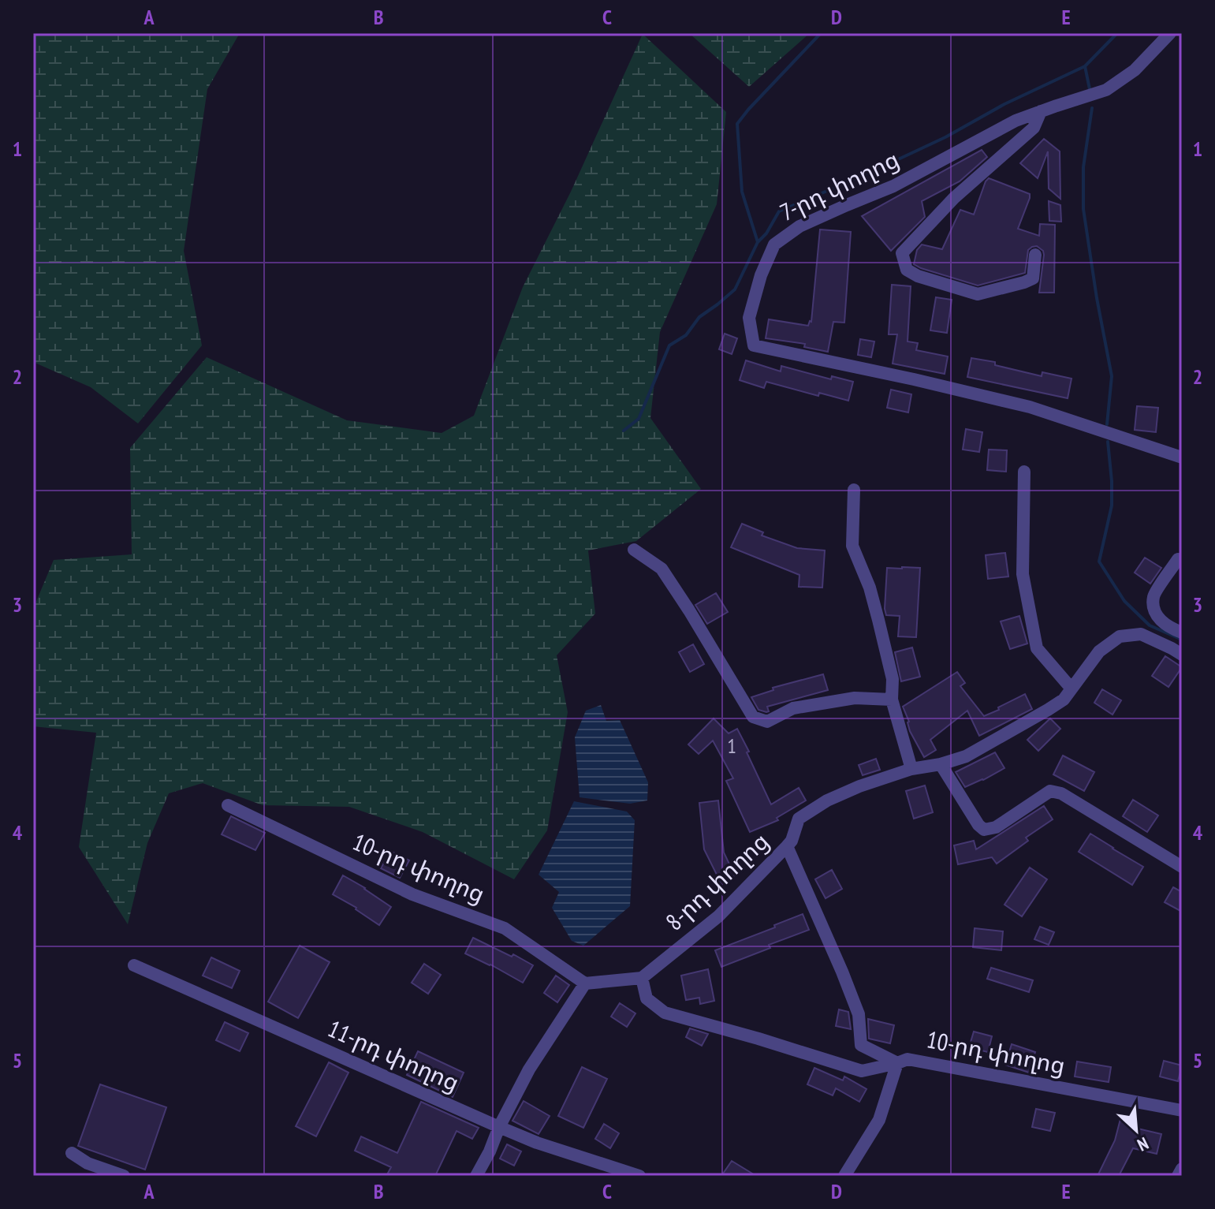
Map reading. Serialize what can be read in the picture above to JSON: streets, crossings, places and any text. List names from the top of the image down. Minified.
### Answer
{"streets":{"street":["7-րդ փողոց","10-րդ փողոց","8-րդ փողոց","11-րդ փողոց"]},"crossings":[["10-րդ փողոց","8-րդ փողոց"]],"house_numbers":["1"],"north":"bottom right","grid":{"columns":["A","B","C","D","E"],"rows":["1","2","3","4","5"]}}
